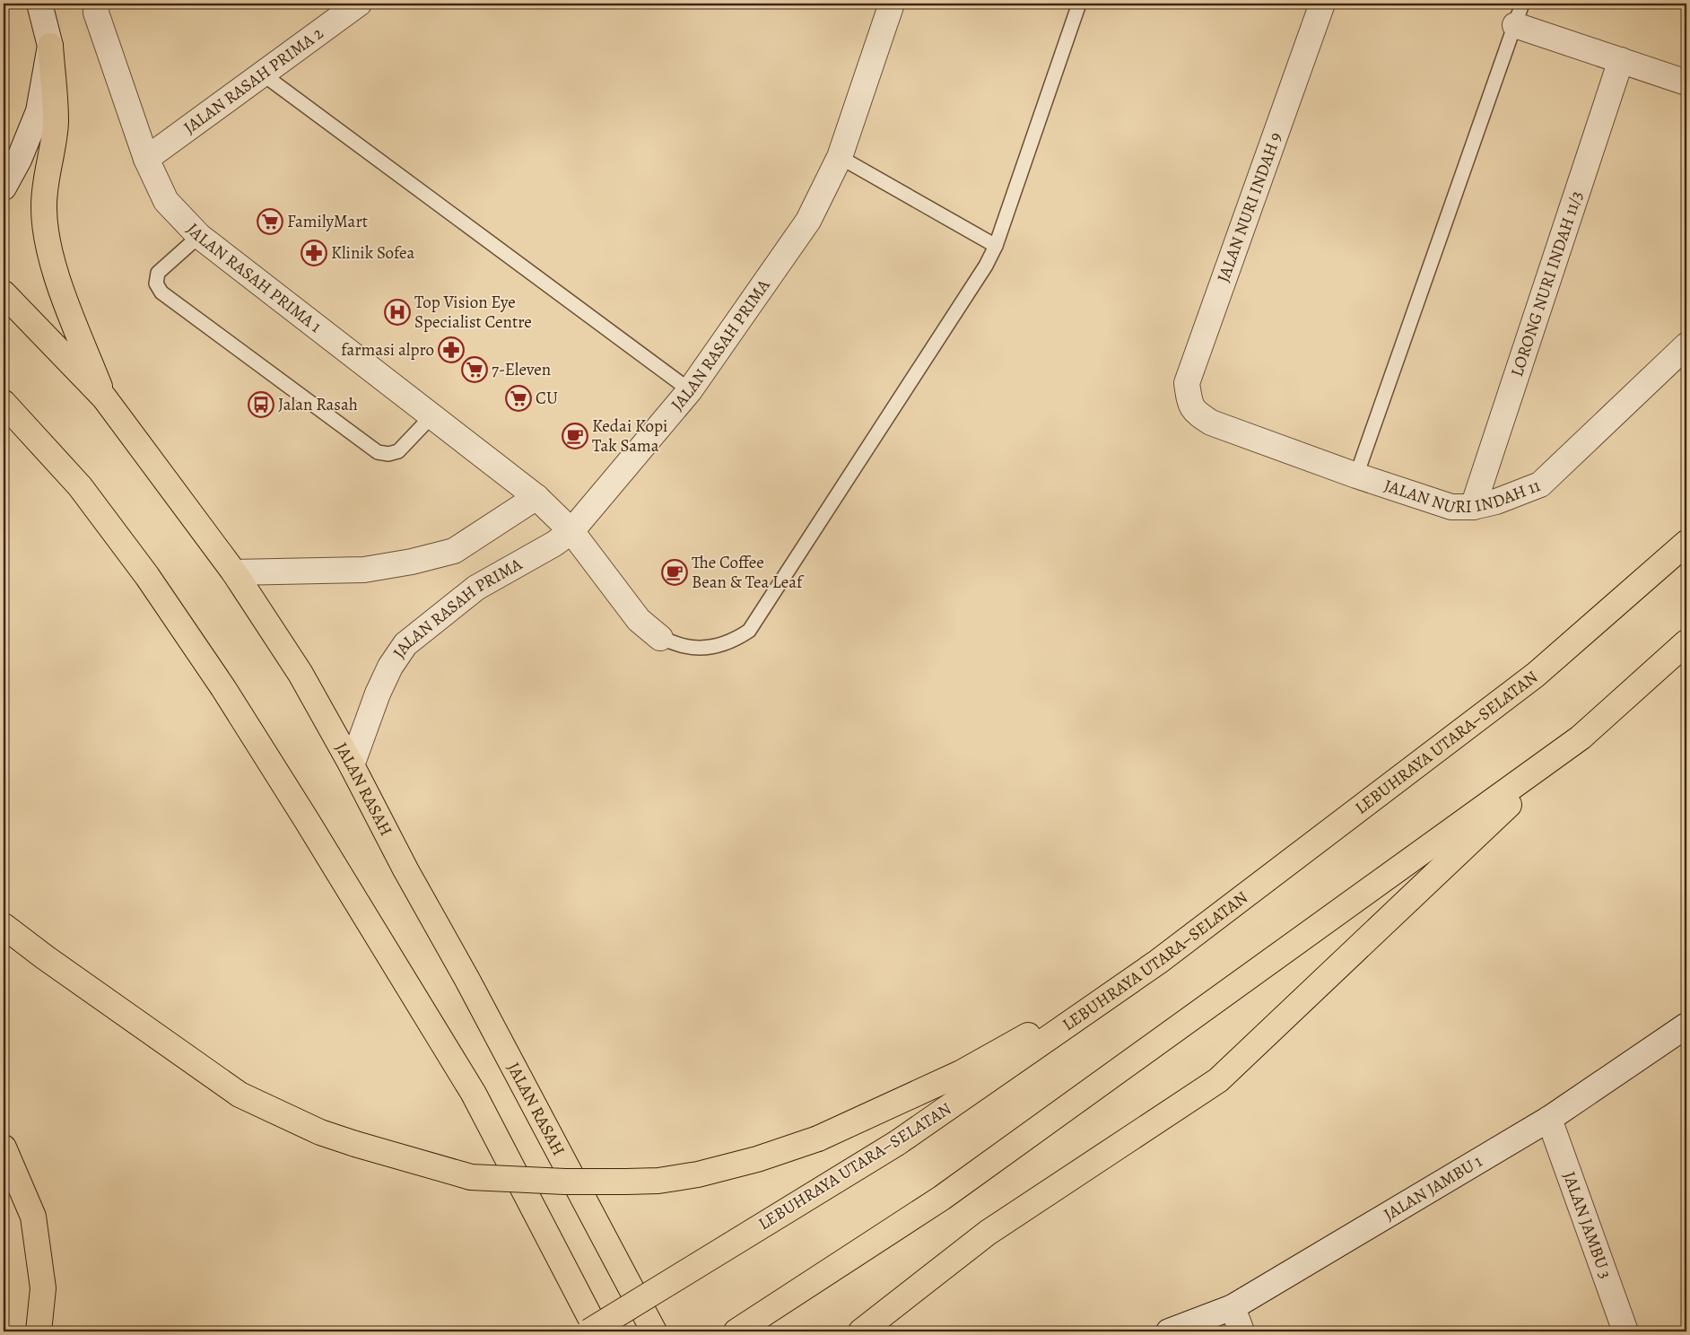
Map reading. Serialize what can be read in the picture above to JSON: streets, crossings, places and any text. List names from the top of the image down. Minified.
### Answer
{"streets":{"highway":["LEBUHRAYA UTARA–SELATAN","JALAN RASAH"],"street":["JALAN RASAH PRIMA 2","JALAN NURI INDAH 9","JALAN RASAH PRIMA 1","LORONG NURI INDAH 11/3","JALAN RASAH PRIMA","JALAN NURI INDAH 11","JALAN JAMBU 1","JALAN JAMBU 3"]},"crossings":[["JALAN RASAH PRIMA 2","JALAN RASAH PRIMA 1"],["JALAN NURI INDAH 9","JALAN NURI INDAH 11"],["JALAN RASAH PRIMA 1","JALAN RASAH PRIMA"],["LORONG NURI INDAH 11/3","JALAN NURI INDAH 11"],["JALAN RASAH PRIMA","JALAN RASAH"],["JALAN JAMBU 1","JALAN JAMBU 3"]],"places":{"supermarket":["FamilyMart","7-Eleven","CU"],"pharmacy":["Klinik Sofea","farmasi alpro"],"hospital":["Top Vision Eye Specialist Centre"],"bus stop":["Jalan Rasah"],"cafe":["Kedai Kopi Tak Sama","The Coffee Bean & Tea Leaf"]}}
